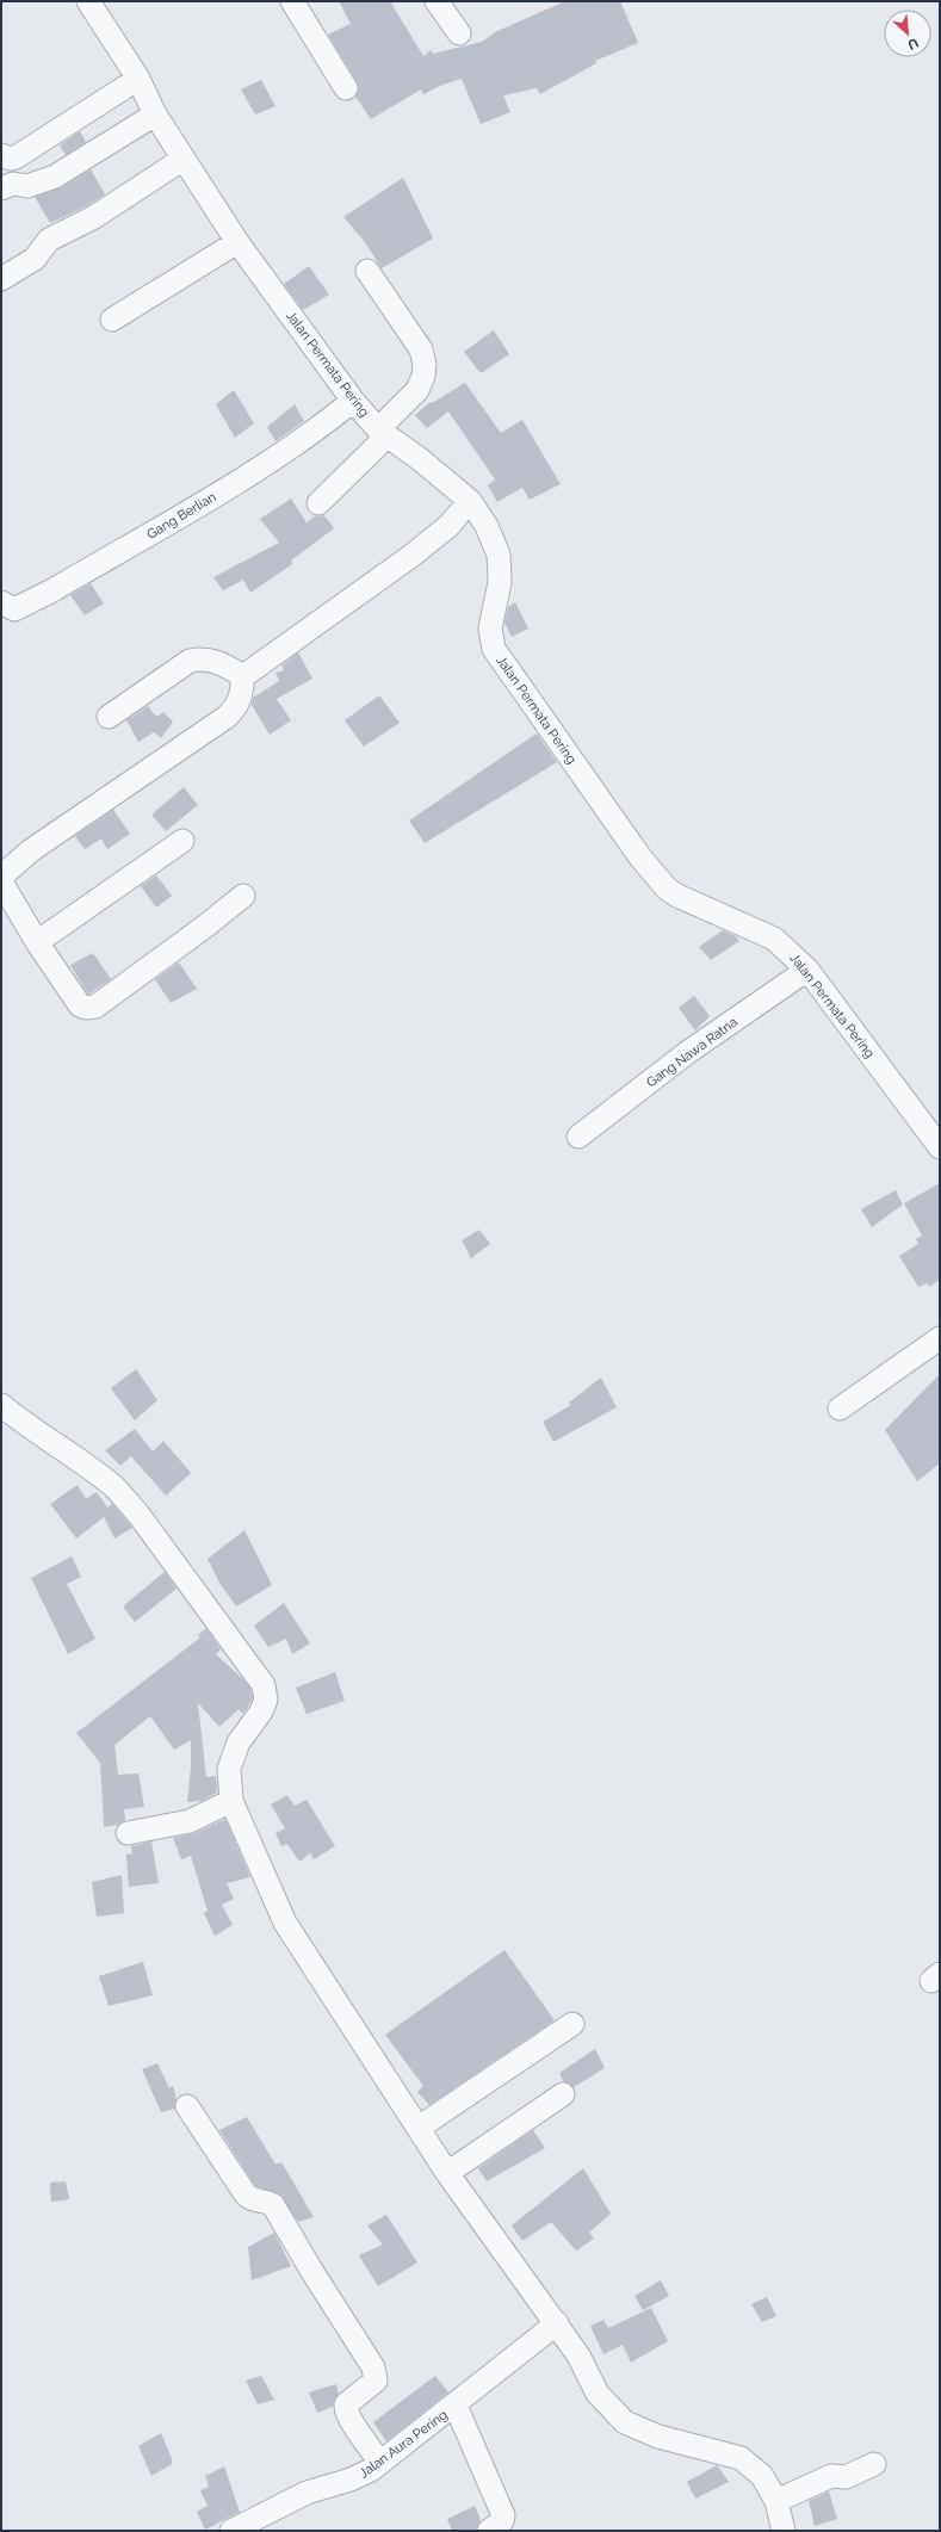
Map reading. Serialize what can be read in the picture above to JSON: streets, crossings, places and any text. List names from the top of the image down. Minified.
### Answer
{"streets":{"street":["Jalan Permata Pering","Gang Berlian","Gang Nawa Ratna","Jalan Aura Pering"]},"crossings":[["Jalan Permata Pering","Gang Berlian"],["Jalan Permata Pering","Gang Nawa Ratna"]],"north":"bottom right"}
